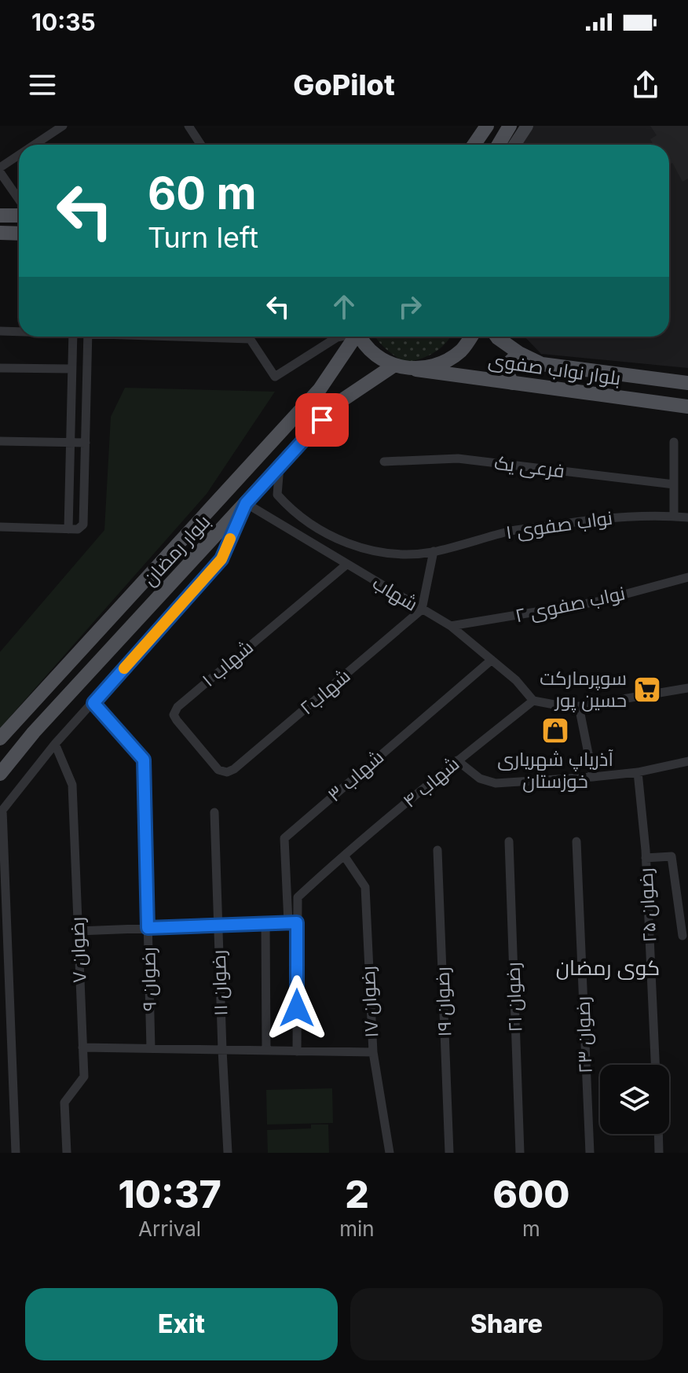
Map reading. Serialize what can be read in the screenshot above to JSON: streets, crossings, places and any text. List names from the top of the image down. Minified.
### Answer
{"streets":{"main road":["بلوار نواب صفوی","بلوار رمضان"],"street":["فرعی یک","نواب صفوی ۱","شهاب","نواب صفوی ۲","شهاب ۱","شهاب۲","شهاب ۳","شهاب ۴","رضوان ۲۵","رضوان ۷","رضوان ۹","رضوان ۱۱","رضوان ۲۱","رضوان ۱۷","رضوان ۱۹","رضوان ۲۳"]},"crossings":[["بلوار نواب صفوی","بلوار رمضان"],["نواب صفوی ۱","بلوار رمضان"],["بلوار رمضان","شهاب"],["شهاب","نواب صفوی ۲"],["شهاب","شهاب ۱"],["شهاب","شهاب۲"],["شهاب","شهاب ۳"],["شهاب","شهاب ۴"],["شهاب ۱","شهاب۲"],["شهاب ۳","شهاب ۴"],["شهاب ۴","رضوان ۱۷"]],"districts":["کوی رمضان"],"places":{"supermarket":["سوپرمارکت حسین پور"],"shop":["آذریاپ شهریاری خوزستان"]},"page":{"status":"10:35","header":"GoPilot","turn":["60 m","Turn left"],"eta":["10:37","Arrival","2","min","600","m"],"buttons":["Exit","Share"]}}
